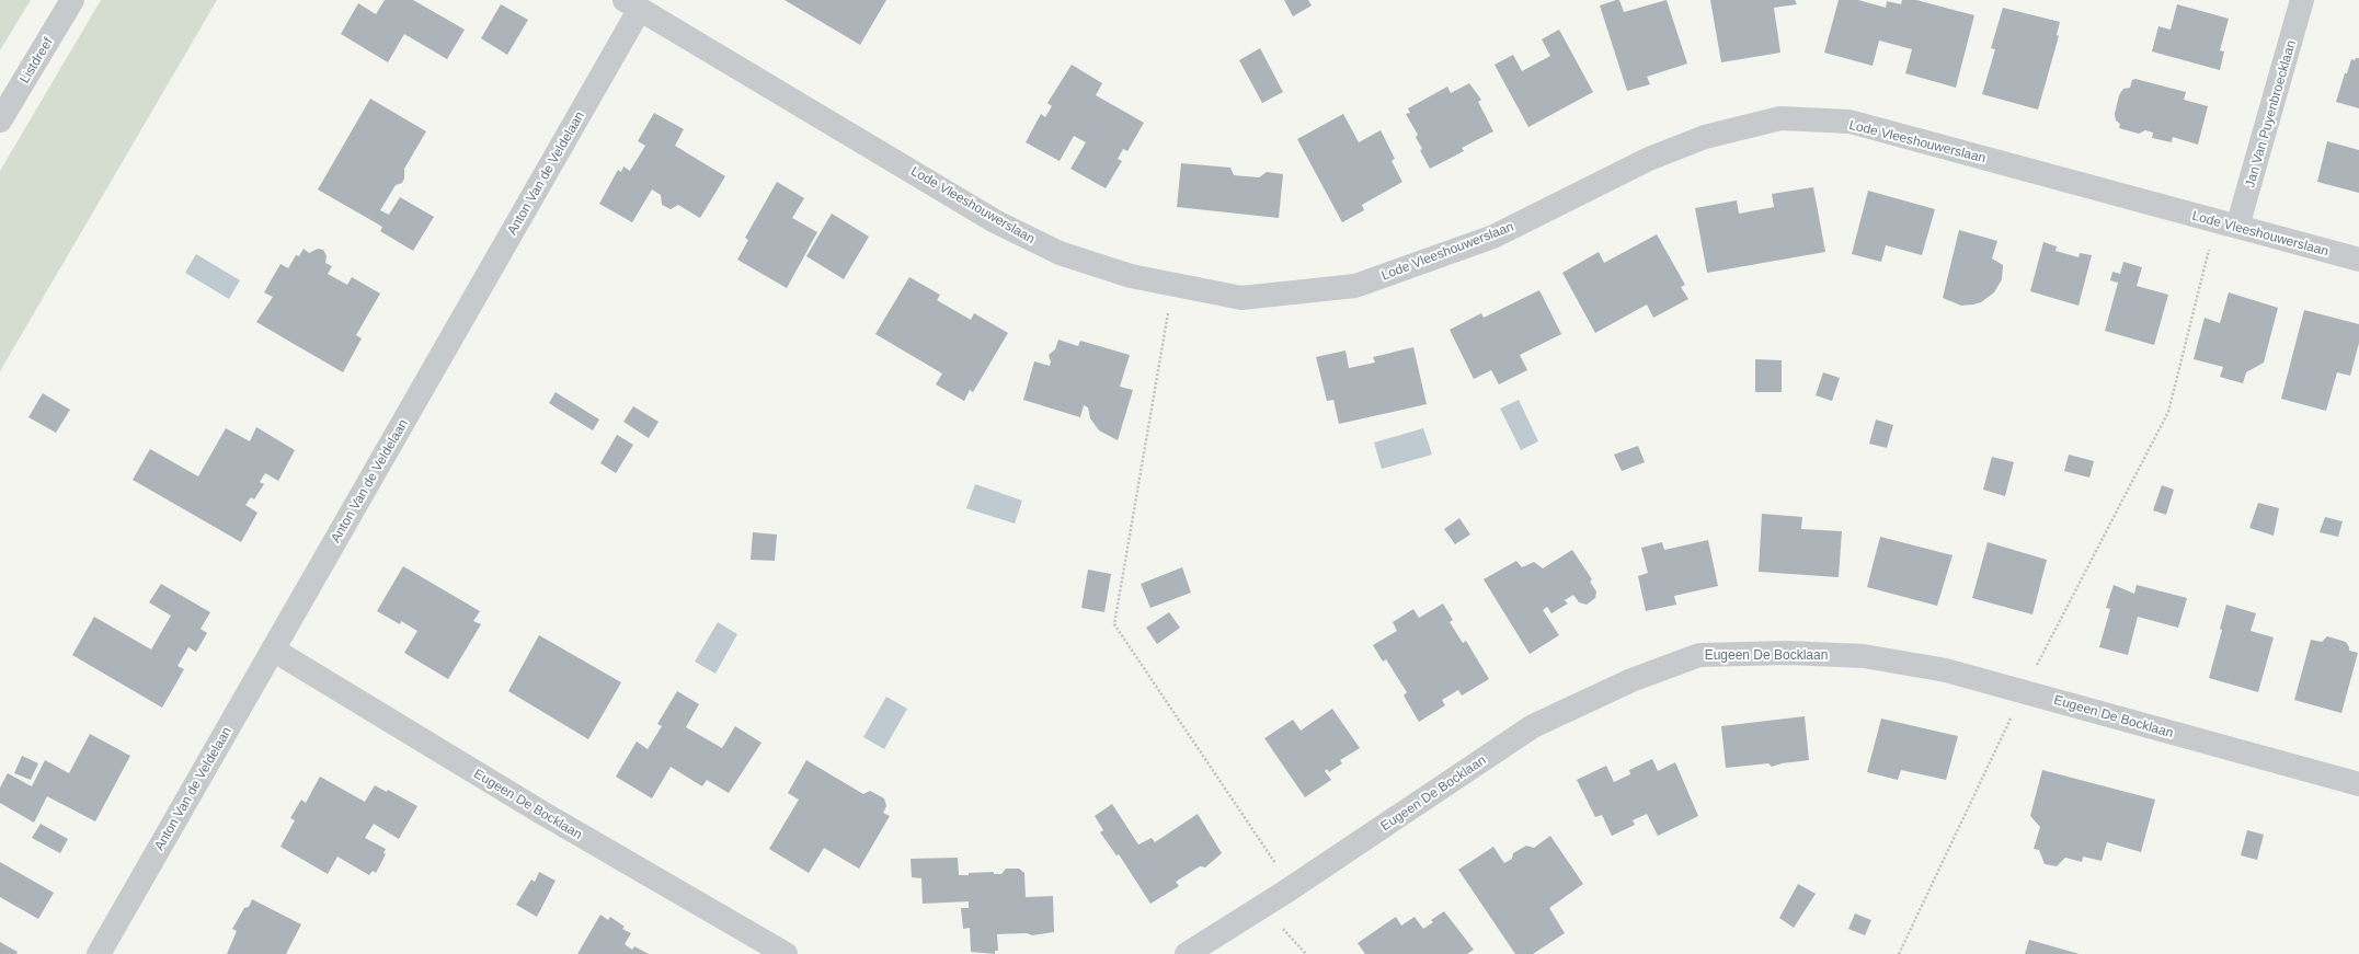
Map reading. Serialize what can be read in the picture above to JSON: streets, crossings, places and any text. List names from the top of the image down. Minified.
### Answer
{"streets":{"street":["Listdreef","Jan Van Puyenbroecklaan","Lode Vleeshouwerslaan","Anton Van de Veldelaan","Eugeen De Bocklaan"]},"crossings":[["Jan Van Puyenbroecklaan","Lode Vleeshouwerslaan"],["Lode Vleeshouwerslaan","Anton Van de Veldelaan"],["Anton Van de Veldelaan","Eugeen De Bocklaan"]]}
